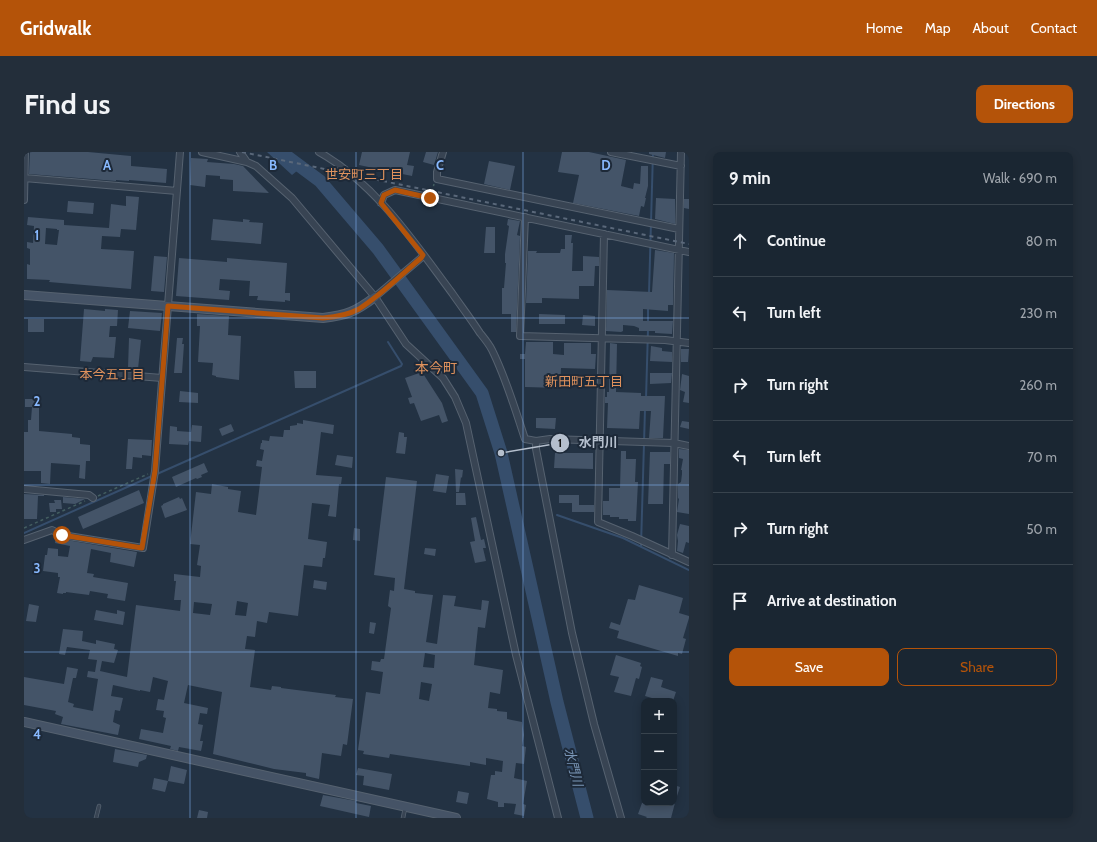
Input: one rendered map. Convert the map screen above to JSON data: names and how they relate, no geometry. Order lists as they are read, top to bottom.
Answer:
{
  "districts": [
    "世安町三丁目",
    "本今町",
    "本今五丁目",
    "新田町五丁目"
  ],
  "water": ["水門川"],
  "places": ["水門川"],
  "page": {
    "header": "Gridwalk",
    "nav": [
      "Home",
      "Map",
      "About",
      "Contact"
    ],
    "buttons": [
      "Directions",
      ["Save", "Share"]
    ],
    "title": "Find us",
    "heading": ["9 min", "Walk · 690 m"],
    "list": [
      ["Continue", "80 m"],
      ["Turn left", "230 m"],
      ["Turn right", "260 m"],
      ["Turn left", "70 m"],
      ["Turn right", "50 m"],
      "Arrive at destination"
    ],
    "map_buttons": ["+", "−"]
  },
  "grid": {
    "columns": [
      "A",
      "B",
      "C",
      "D"
    ],
    "rows": [
      "1",
      "2",
      "3",
      "4"
    ]
  }
}
